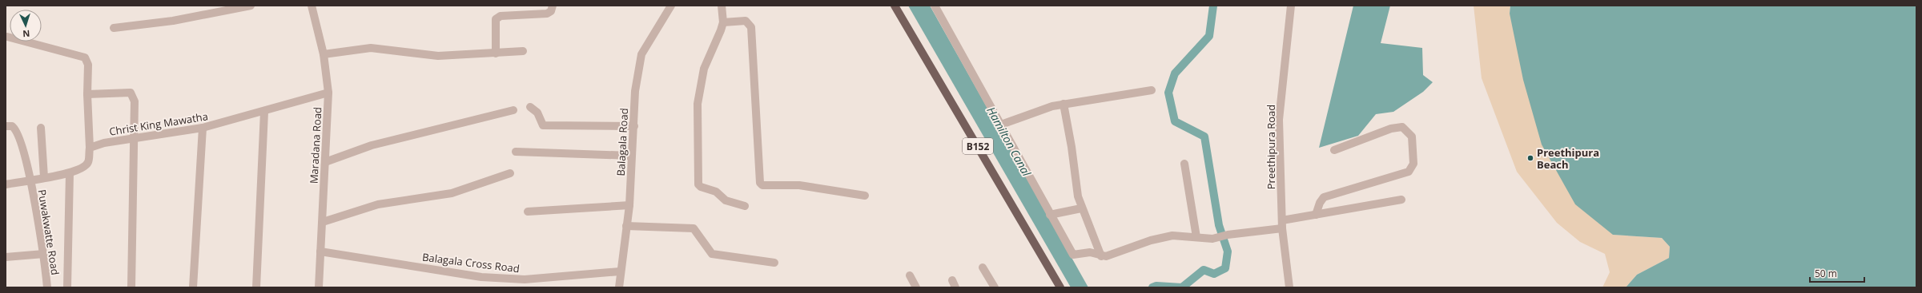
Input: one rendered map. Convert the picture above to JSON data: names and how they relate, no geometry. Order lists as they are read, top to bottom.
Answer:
{
  "streets": {
    "main road": ["B152"],
    "street": [
      "Christ King Mawatha",
      "Balagala Road",
      "Maradana Road",
      "Preethipura Road",
      "Puwakwatte Road",
      "Balagala Cross Road"
    ]
  },
  "crossings": [
    ["Christ King Mawatha", "Maradana Road"],
    ["Balagala Road", "Balagala Cross Road"],
    ["Maradana Road", "Balagala Cross Road"]
  ],
  "water": ["Hamilton Canal"],
  "places": ["Preethipura Beach"],
  "scale_bar": "50 m",
  "north": "bottom"
}
